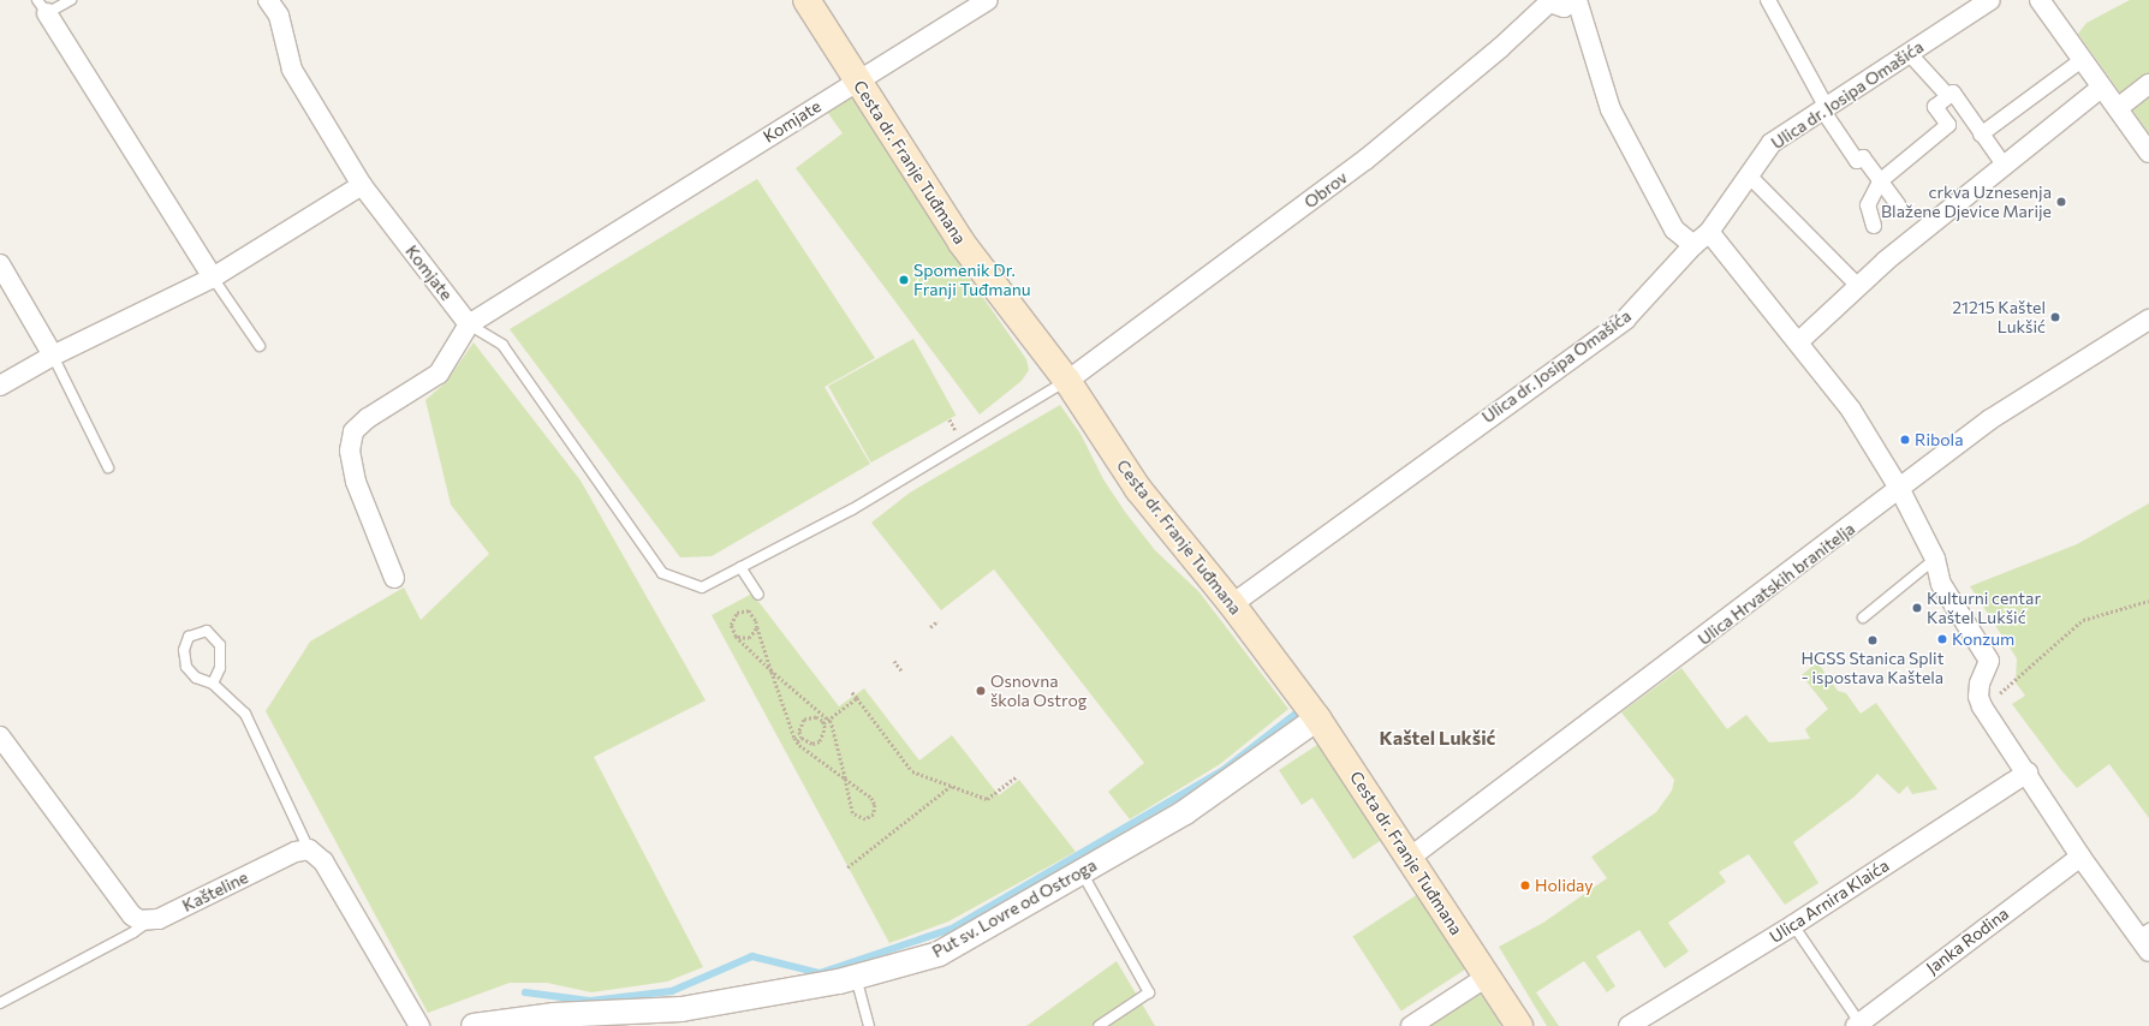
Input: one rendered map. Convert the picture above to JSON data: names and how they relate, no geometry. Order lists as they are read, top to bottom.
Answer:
{
  "streets": {
    "main road": ["Cesta dr. Franje Tuđmana"],
    "street": [
      "Ulica dr. Josipa Omašića",
      "Komjate",
      "Obrov",
      "Ulica Hrvatskih branitelja",
      "Kašteline",
      "Ulica Arnira Klaića",
      "Put sv. Lovre od Ostroga",
      "Janka Rodina"
    ]
  },
  "crossings": [
    ["Ulica dr. Josipa Omašića", "Cesta dr. Franje Tuđmana"],
    ["Komjate", "Cesta dr. Franje Tuđmana"],
    ["Cesta dr. Franje Tuđmana", "Obrov"],
    ["Cesta dr. Franje Tuđmana", "Ulica Hrvatskih branitelja"],
    ["Cesta dr. Franje Tuđmana", "Put sv. Lovre od Ostroga"]
  ],
  "districts": ["Kaštel Lukšić"],
  "places": [
    "crkva Uznesenja Blažene Djevice Marije",
    "Spomenik Dr. Franji Tuđmanu",
    "21215 Kaštel Lukšić",
    "Ribola",
    "Kulturni centar Kaštel Lukšić",
    "Konzum",
    "HGSS Stanica Split - ispostava Kaštela",
    "Osnovna škola Ostrog",
    "Holiday"
  ]
}
